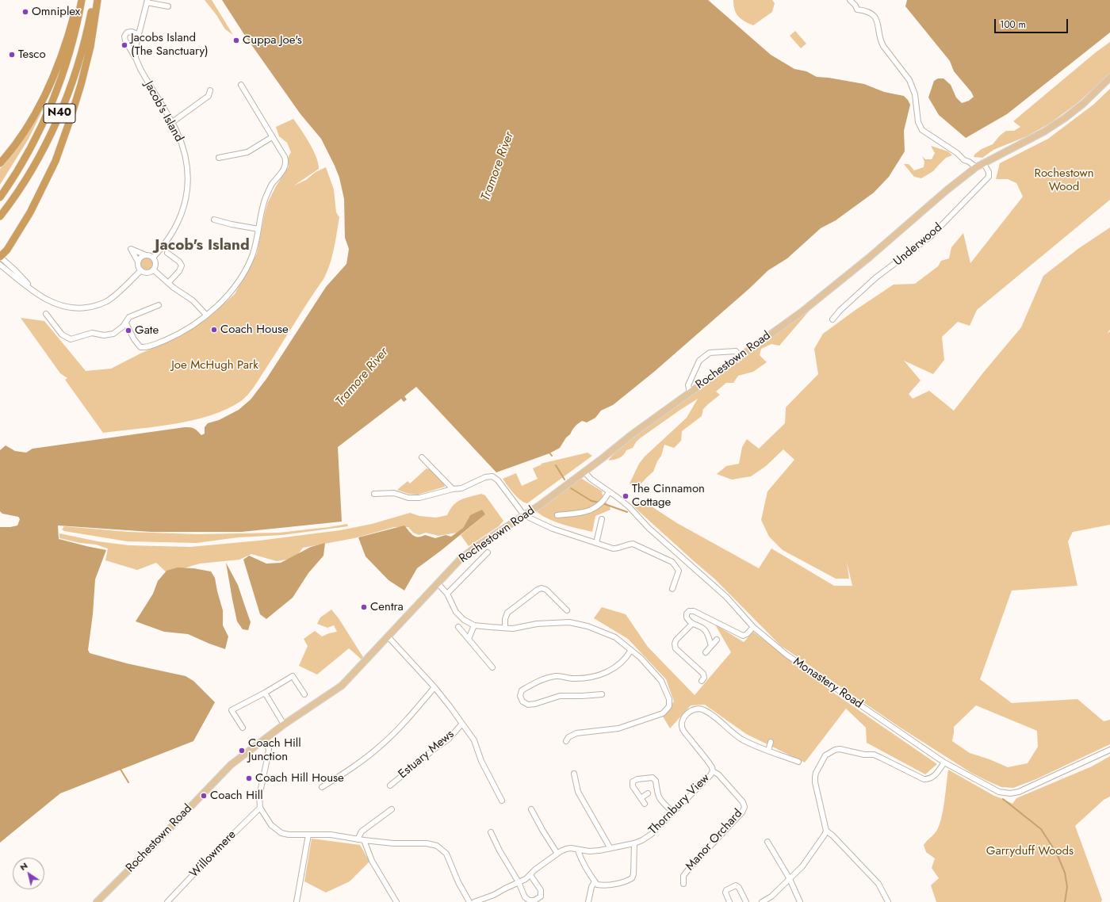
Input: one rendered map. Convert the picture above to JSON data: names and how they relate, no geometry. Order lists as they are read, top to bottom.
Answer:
{
  "streets": {
    "highway": ["N40"],
    "main road": ["Rochestown Road"],
    "street": [
      "Jacob's Island",
      "Underwood",
      "Monastery Road",
      "Estuary Mews",
      "Thornbury View",
      "Manor Orchard",
      "Willowmere"
    ]
  },
  "crossings": [
    ["Underwood", "Rochestown Road"],
    ["Rochestown Road", "Monastery Road"],
    ["Thornbury View", "Manor Orchard"]
  ],
  "districts": ["Jacob's Island"],
  "water": ["Tramore River"],
  "parks": ["Rochestown Wood", "Joe McHugh Park", "Garryduff Woods"],
  "places": [
    "Omniplex",
    "Cuppa Joe's",
    "Jacobs Island (The Sanctuary)",
    "Tesco",
    "Coach House",
    "Gate",
    "The Cinnamon Cottage",
    "Centra",
    "Coach Hill Junction",
    "Coach Hill House",
    "Coach Hill"
  ],
  "scale_bar": "100 m",
  "north": "top left"
}
